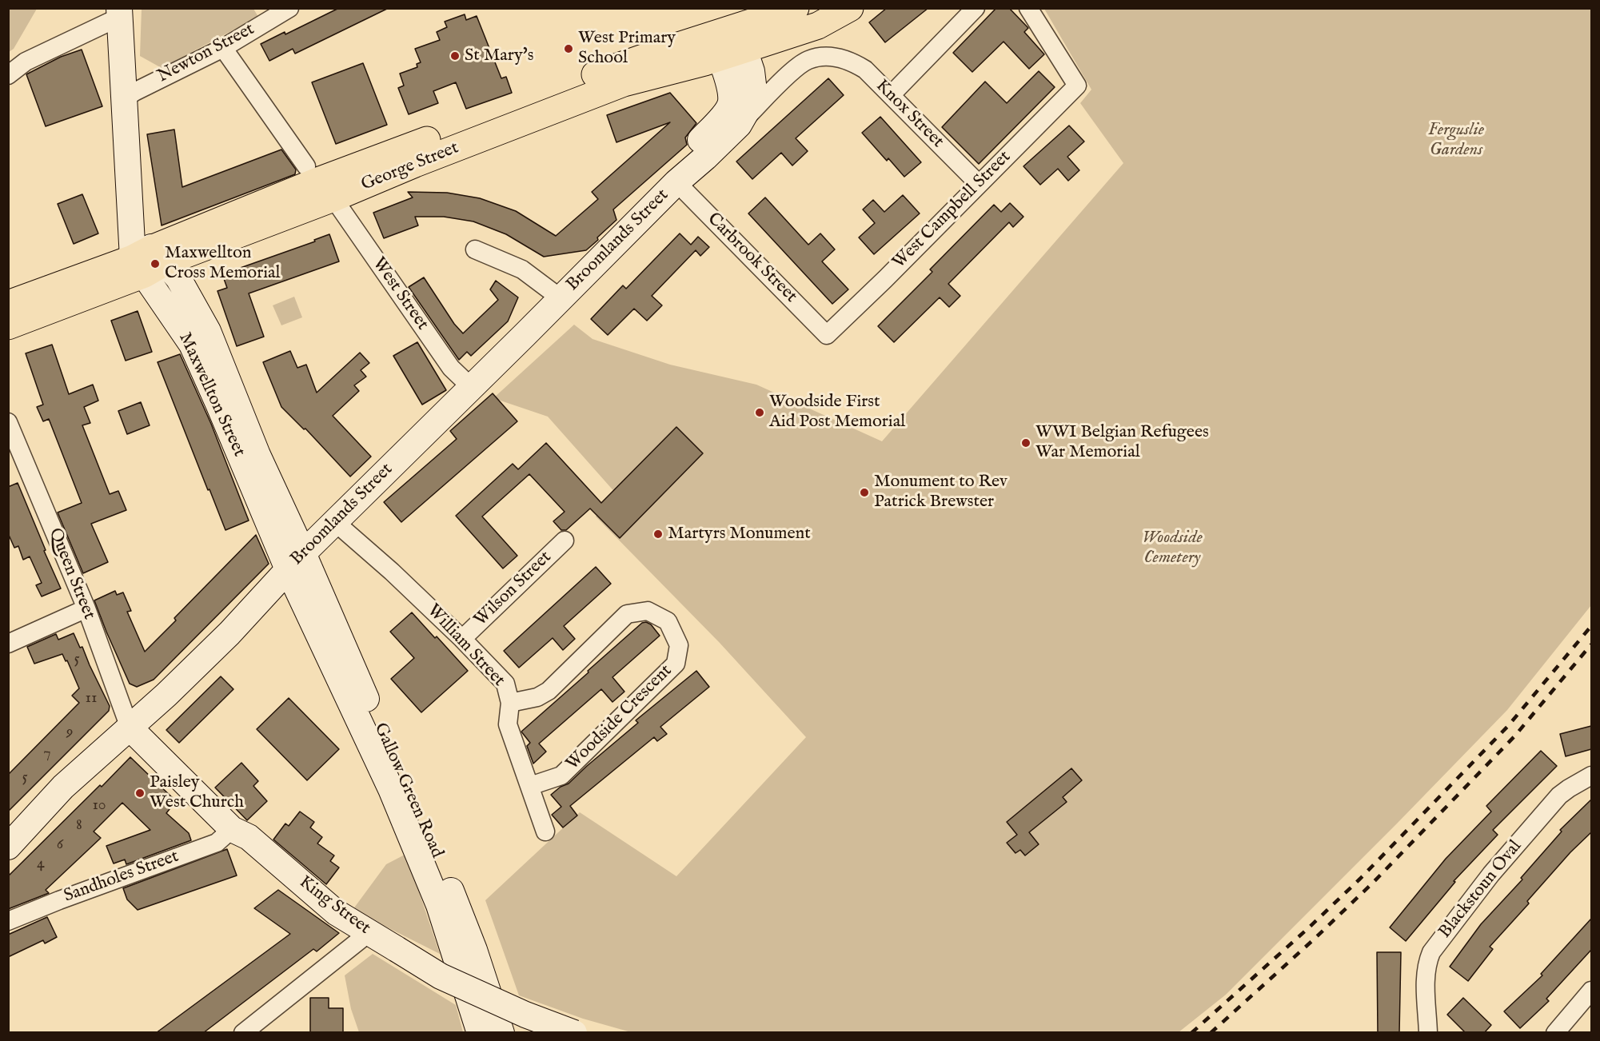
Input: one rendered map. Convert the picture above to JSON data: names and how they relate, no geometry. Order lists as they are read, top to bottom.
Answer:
{
  "streets": {
    "main road": [
      "George Street",
      "Broomlands Street",
      "Maxwellton Street",
      "Gallow Green Road",
      "King Street"
    ],
    "street": [
      "Newton Street",
      "Knox Street",
      "West Campbell Street",
      "Carbrook Street",
      "West Street",
      "Queen Street",
      "Wilson Street",
      "William Street",
      "Woodside Crescent",
      "Sandholes Street",
      "Blackstoun Oval"
    ]
  },
  "crossings": [
    ["Knox Street", "West Campbell Street"],
    ["Knox Street", "Broomlands Street"],
    ["George Street", "Broomlands Street"],
    ["George Street", "West Street"],
    ["George Street", "Maxwellton Street"],
    ["West Campbell Street", "Carbrook Street"],
    ["Broomlands Street", "Carbrook Street"],
    ["Broomlands Street", "West Street"],
    ["Broomlands Street", "Maxwellton Street"],
    ["Broomlands Street", "Queen Street"],
    ["Broomlands Street", "William Street"],
    ["Broomlands Street", "Gallow Green Road"],
    ["Broomlands Street", "King Street"],
    ["Maxwellton Street", "Gallow Green Road"],
    ["Queen Street", "King Street"],
    ["Wilson Street", "William Street"],
    ["William Street", "Woodside Crescent"],
    ["Sandholes Street", "King Street"]
  ],
  "parks": ["Ferguslie Gardens", "Woodside Cemetery"],
  "places": [
    "West Primary School",
    "St Mary's",
    "Maxwellton Cross Memorial",
    "Woodside First Aid Post Memorial",
    "WWI Belgian Refugees War Memorial",
    "Monument to Rev Patrick Brewster",
    "Martyrs Monument",
    "Paisley West Church"
  ],
  "house_numbers": [
    "5",
    "11",
    "9",
    "7",
    "5",
    "10",
    "8",
    "6",
    "4"
  ]
}
